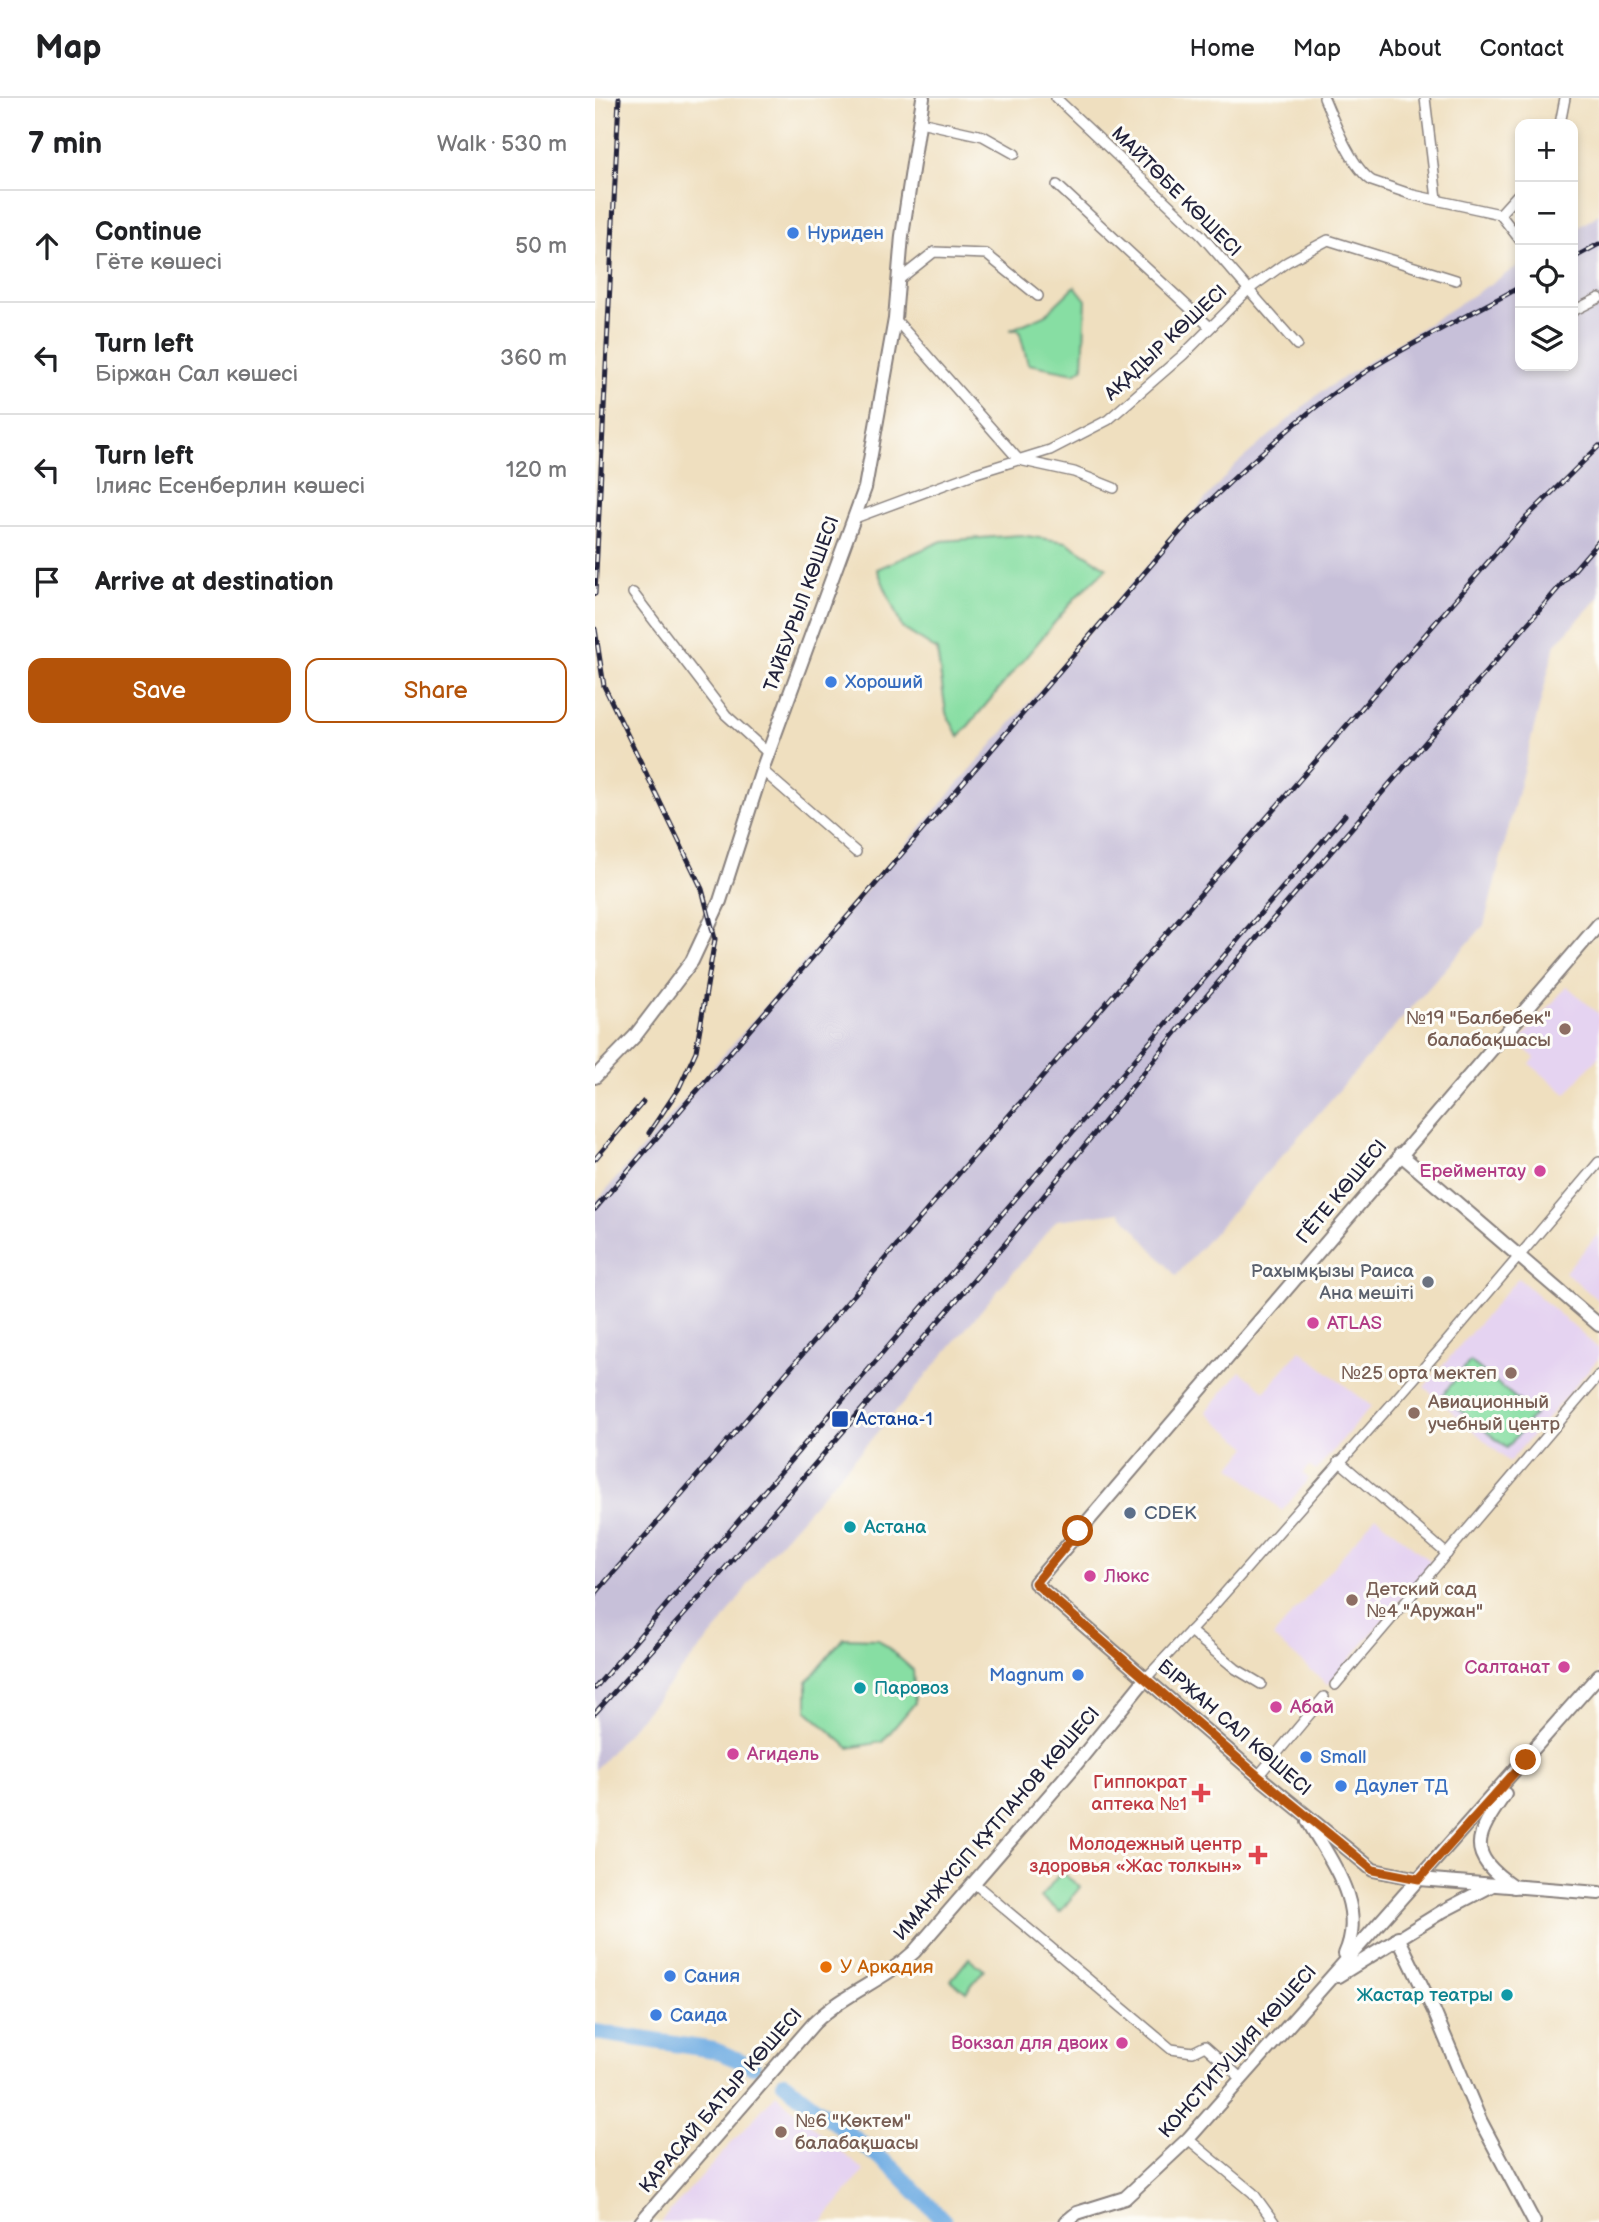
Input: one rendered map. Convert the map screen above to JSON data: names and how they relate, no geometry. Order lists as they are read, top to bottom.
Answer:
{
  "streets": {
    "main road": [
      "ТАЙБУРЫЛ КӨШЕСІ",
      "ГЁТЕ КӨШЕСІ",
      "БІРЖАН САЛ КӨШЕСІ",
      "ИМАНЖҮСІП ҚҰТПАНОВ КӨШЕСІ",
      "КОНСТИТУЦИЯ КӨШЕСІ",
      "ҚАРАСАЙ БАТЫР КӨШЕСІ"
    ],
    "street": ["МАЙТӨБЕ КӨШЕСІ", "АҚАДЫР КӨШЕСІ"]
  },
  "crossings": [
    ["МАЙТӨБЕ КӨШЕСІ", "АҚАДЫР КӨШЕСІ"],
    ["АҚАДЫР КӨШЕСІ", "ТАЙБУРЫЛ КӨШЕСІ"],
    ["ГЁТЕ КӨШЕСІ", "БІРЖАН САЛ КӨШЕСІ"],
    ["БІРЖАН САЛ КӨШЕСІ", "ИМАНЖҮСІП ҚҰТПАНОВ КӨШЕСІ"],
    ["БІРЖАН САЛ КӨШЕСІ", "КОНСТИТУЦИЯ КӨШЕСІ"],
    ["ИМАНЖҮСІП ҚҰТПАНОВ КӨШЕСІ", "ҚАРАСАЙ БАТЫР КӨШЕСІ"]
  ],
  "places": {
    "other": [
      "Нуриден",
      "Хороший",
      "№19 \"Балбөбек\" балабақшасы",
      "Ерейментау",
      "Рахымқызы Раиса Ана мешіті",
      "ATLAS",
      "№25 орта мектеп",
      "Авиационный учебный центр",
      "CDEK",
      "Астана",
      "Люкс",
      "Детский сад №4 \"Аружан\"",
      "Салтанат",
      "Magnum",
      "Паровоз",
      "Абай",
      "Агидель",
      "Small",
      "Даулет ТД",
      "У Аркадия",
      "Сания",
      "Жастар театры",
      "Саида",
      "Вокзал для двоих",
      "№6 \"Көктем\" балабақшасы"
    ],
    "transit": ["Астана-1"],
    "health": ["Гиппократ аптека №1", "Молодежный центр здоровья «Жас толкын»"]
  },
  "page": {
    "header": "Map",
    "nav": [
      "Home",
      "Map",
      "About",
      "Contact"
    ],
    "heading": ["7 min", "Walk · 530 m"],
    "map_buttons": ["+", "−"],
    "list": [
      ["Continue", "Гёте көшесі", "50 m"],
      ["Turn left", "Біржан Сал көшесі", "360 m"],
      ["Turn left", "Ілияс Есенберлин көшесі", "120 m"],
      "Arrive at destination"
    ],
    "buttons": ["Save", "Share"]
  }
}
